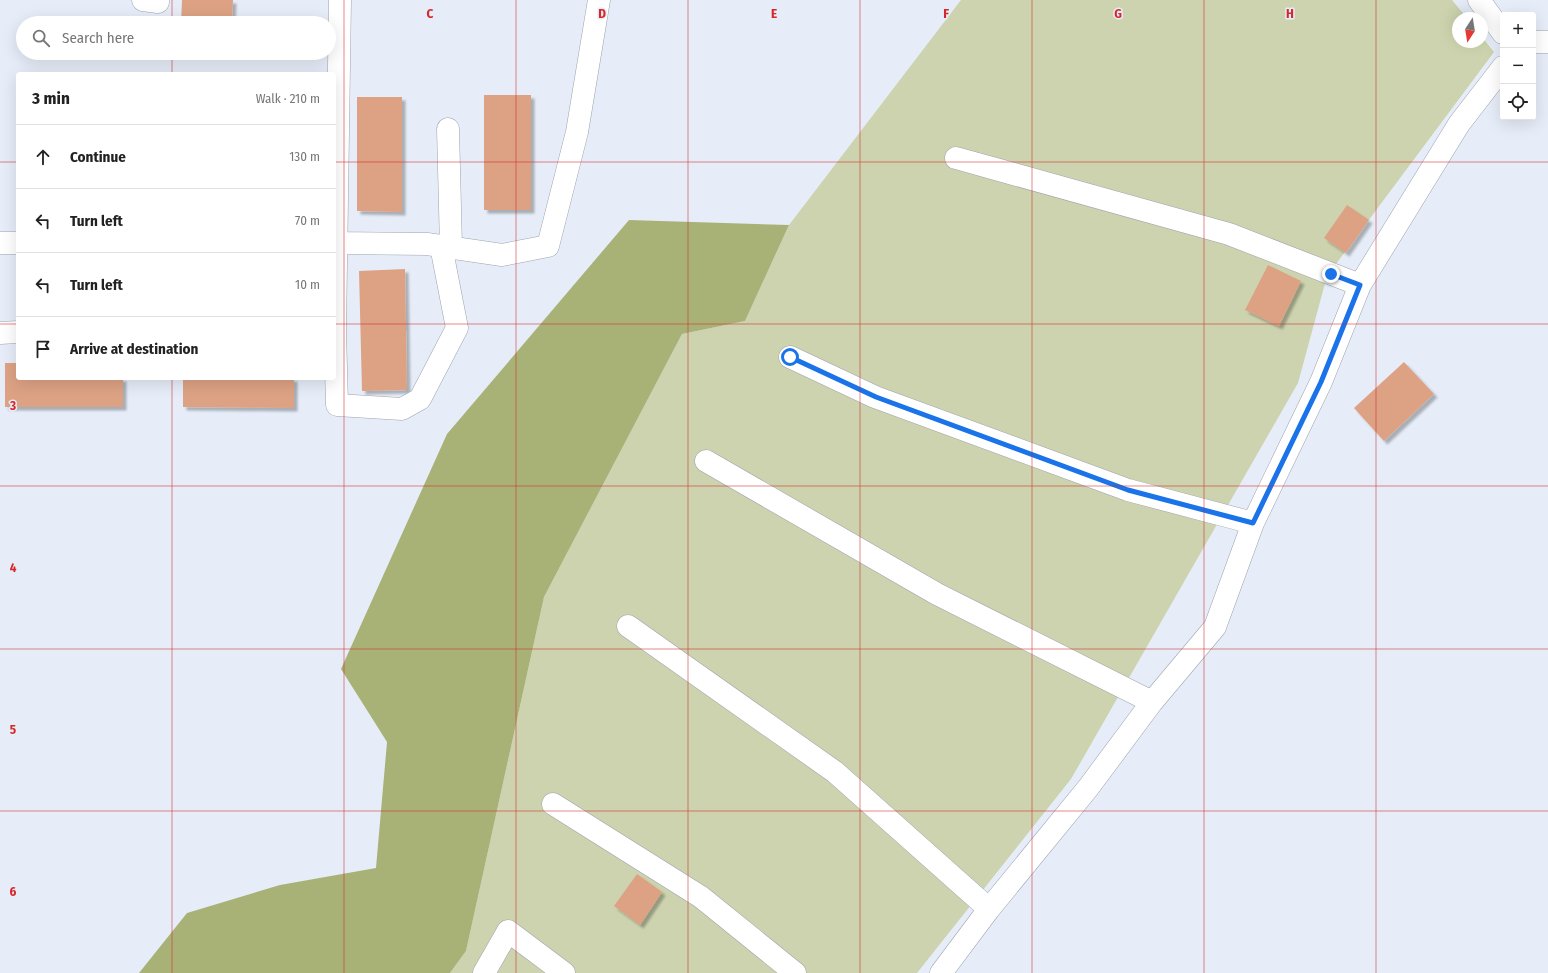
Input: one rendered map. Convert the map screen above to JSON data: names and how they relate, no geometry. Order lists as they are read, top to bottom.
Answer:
{
  "north": "bottom",
  "page": {
    "map_buttons": ["+", "−"],
    "search": "Search here",
    "heading": ["3 min", "Walk · 210 m"],
    "list": [
      ["Continue", "130 m"],
      ["Turn left", "70 m"],
      ["Turn left", "10 m"],
      "Arrive at destination"
    ]
  },
  "grid": {
    "columns": [
      "C",
      "D",
      "E",
      "F",
      "G",
      "H"
    ],
    "rows": [
      "3",
      "4",
      "5",
      "6"
    ]
  }
}
